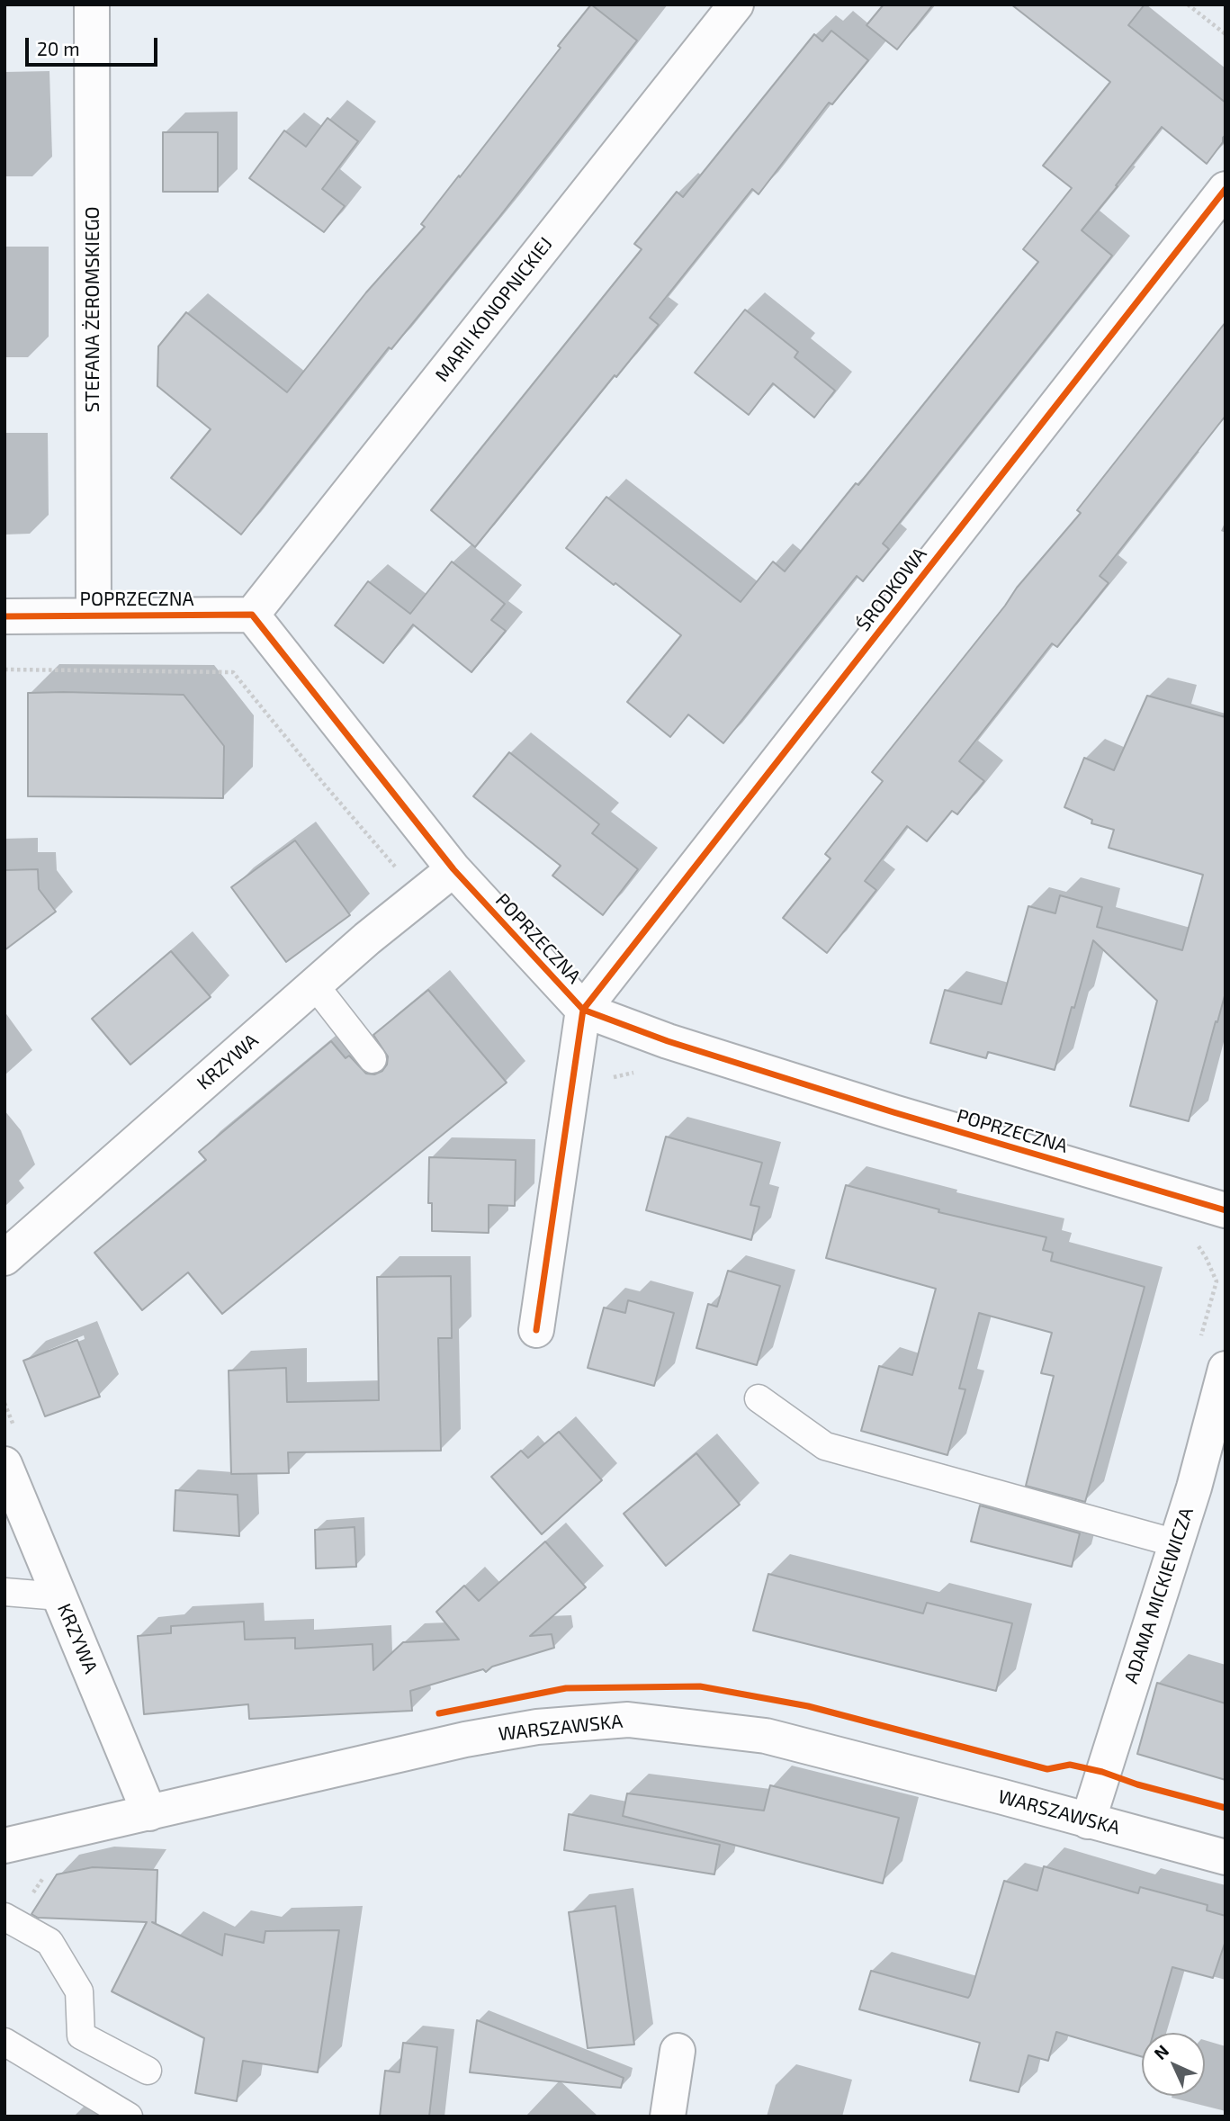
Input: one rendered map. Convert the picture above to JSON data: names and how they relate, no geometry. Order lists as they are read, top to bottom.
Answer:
{
  "streets": {
    "street": [
      "STEFANA ŻEROMSKIEGO",
      "MARII KONOPNICKIEJ",
      "ŚRODKOWA",
      "POPRZECZNA",
      "KRZYWA",
      "ADAMA MICKIEWICZA",
      "WARSZAWSKA"
    ]
  },
  "crossings": [
    ["STEFANA ŻEROMSKIEGO", "POPRZECZNA"],
    ["MARII KONOPNICKIEJ", "POPRZECZNA"],
    ["ŚRODKOWA", "POPRZECZNA"],
    ["POPRZECZNA", "KRZYWA"],
    ["KRZYWA", "WARSZAWSKA"],
    ["ADAMA MICKIEWICZA", "WARSZAWSKA"]
  ],
  "scale_bar": "20 m",
  "north": "top left"
}
